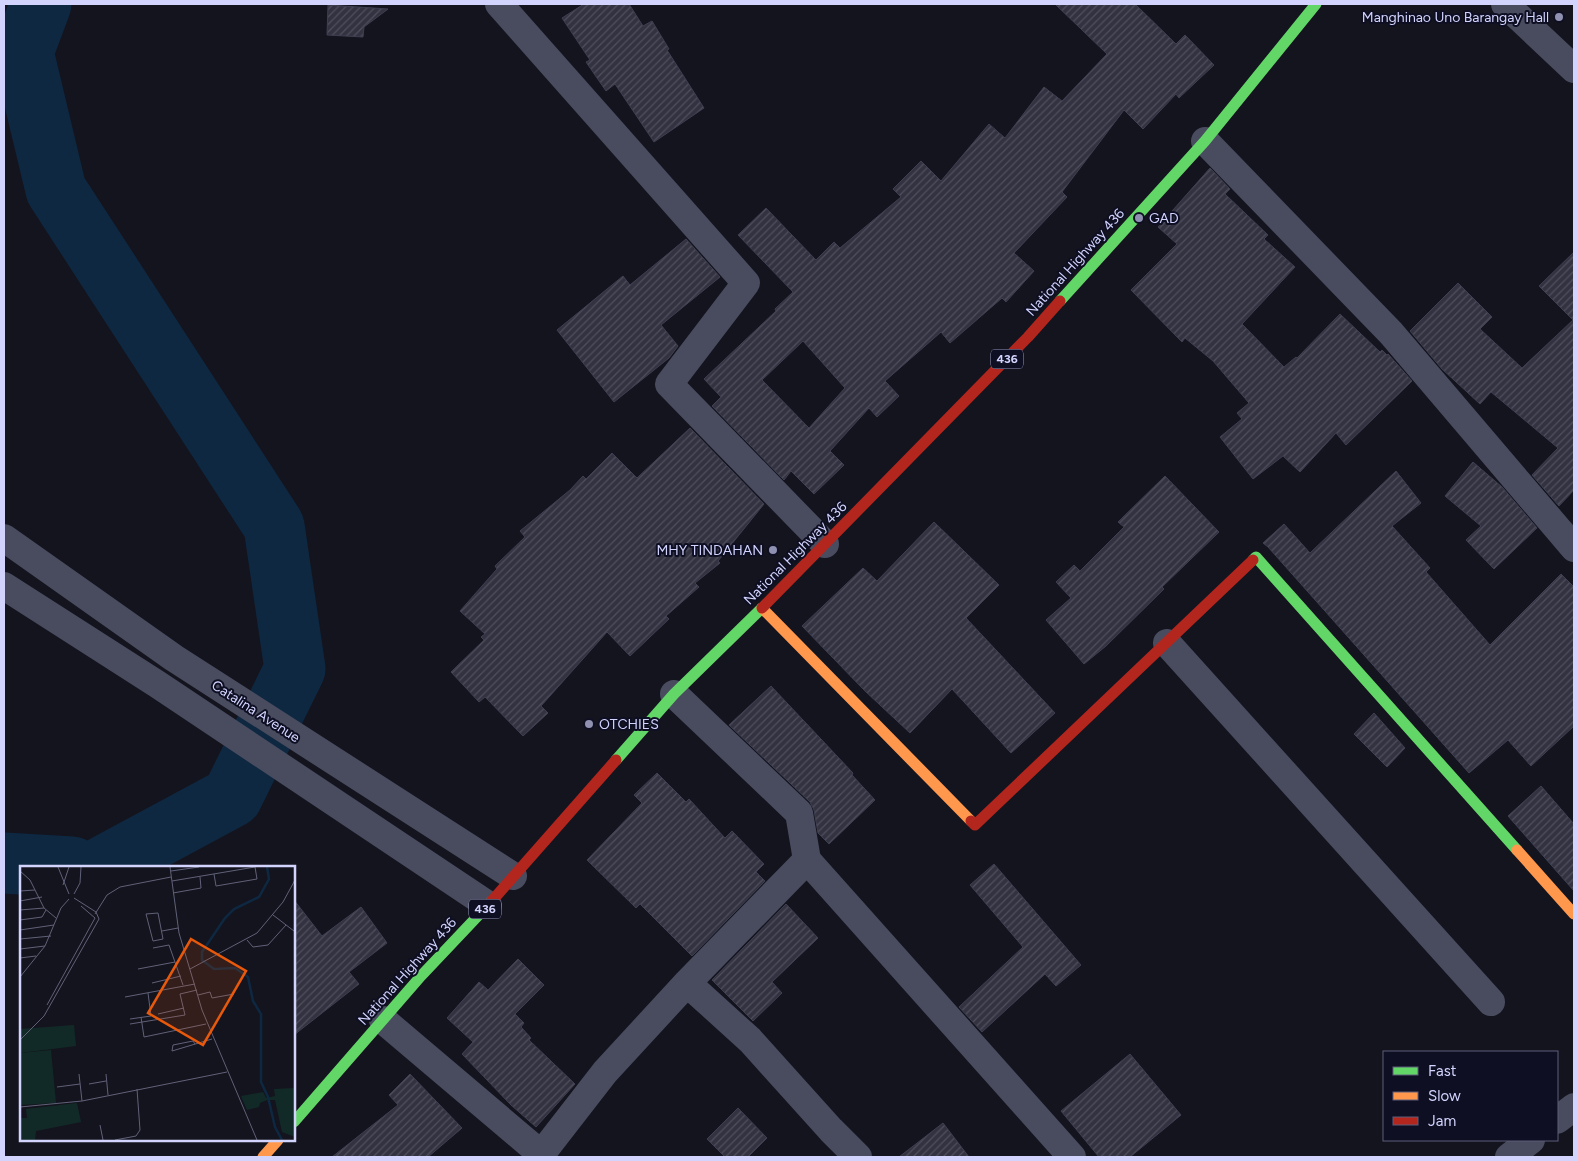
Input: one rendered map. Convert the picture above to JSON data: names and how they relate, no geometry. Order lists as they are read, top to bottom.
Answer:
{
  "streets": {
    "main road": ["National Highway 436", "436"],
    "street": ["Catalina Avenue"]
  },
  "crossings": [
    ["National Highway 436", "Catalina Avenue"]
  ],
  "places": [
    "Manghinao Uno Barangay Hall",
    "GAD",
    "MHY TINDAHAN",
    "OTCHIES"
  ],
  "legend": ["Fast", "Slow", "Jam"]
}
